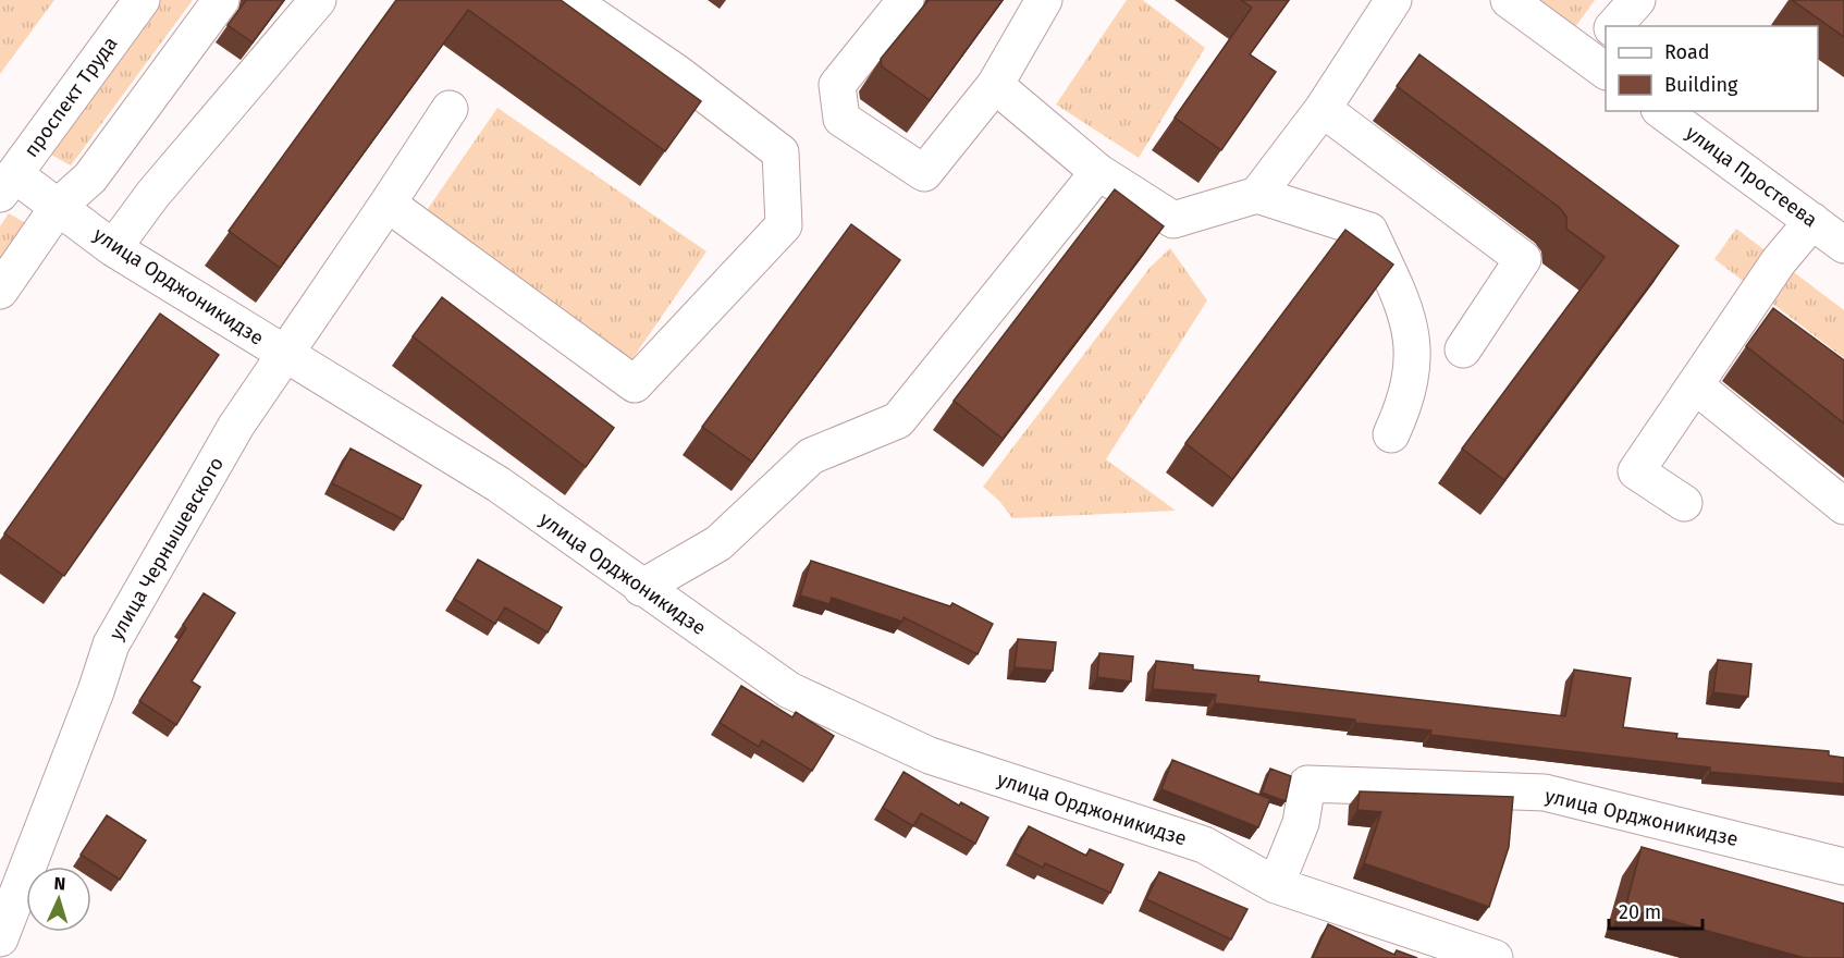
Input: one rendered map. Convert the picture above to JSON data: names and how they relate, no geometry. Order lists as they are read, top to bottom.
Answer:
{
  "streets": {
    "street": [
      "проспект Труда",
      "улица Простеева",
      "улица Орджоникидзе",
      "улица Чернышевского"
    ]
  },
  "crossings": [
    ["проспект Труда", "улица Орджоникидзе"],
    ["улица Орджоникидзе", "улица Чернышевского"]
  ],
  "legend": ["Road", "Building"],
  "scale_bar": "20 m",
  "north": "top"
}
